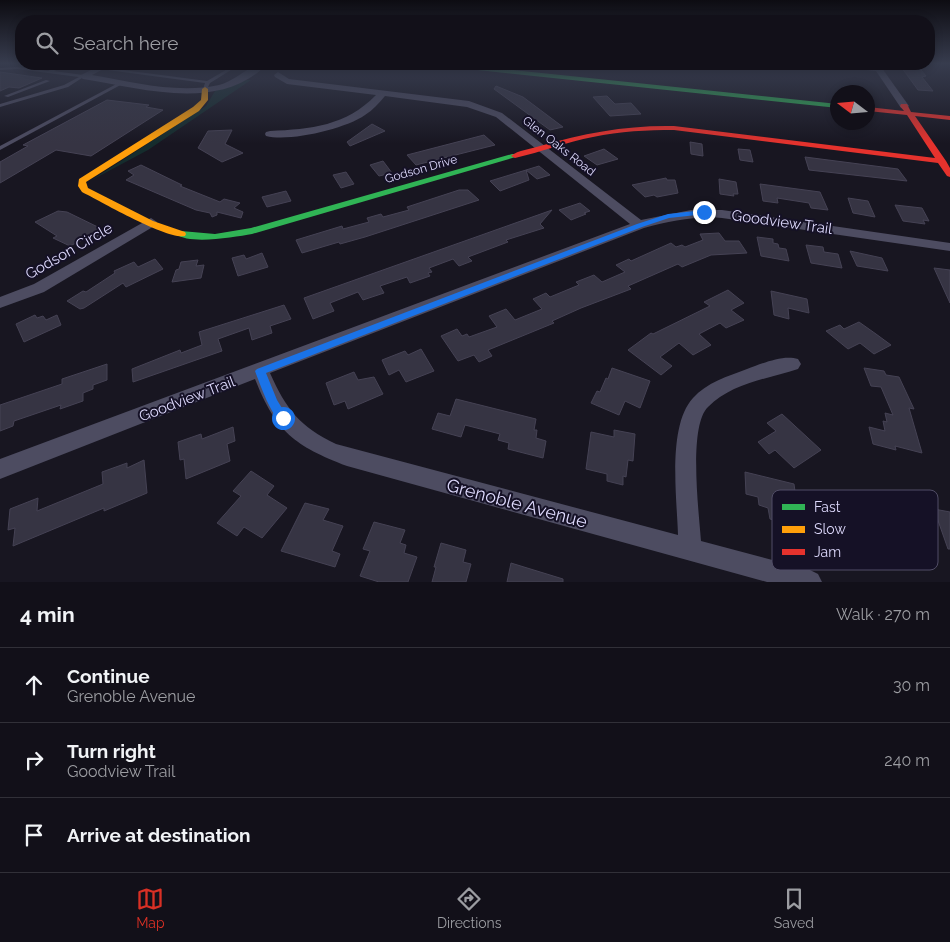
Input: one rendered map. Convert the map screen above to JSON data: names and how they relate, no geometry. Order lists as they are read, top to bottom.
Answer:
{
  "streets": {
    "street": [
      "Glen Oaks Road",
      "Godson Drive",
      "Goodview Trail",
      "Godson Circle",
      "Grenoble Avenue"
    ]
  },
  "crossings": [
    ["Glen Oaks Road", "Godson Drive"],
    ["Glen Oaks Road", "Goodview Trail"],
    ["Godson Drive", "Godson Circle"],
    ["Goodview Trail", "Grenoble Avenue"]
  ],
  "legend": ["Fast", "Slow", "Jam"],
  "north": "left",
  "page": {
    "search": "Search here",
    "heading": ["4 min", "Walk · 270 m"],
    "list": [
      ["Continue", "Grenoble Avenue", "30 m"],
      ["Turn right", "Goodview Trail", "240 m"],
      "Arrive at destination"
    ],
    "nav": ["Map", "Directions", "Saved"]
  }
}
